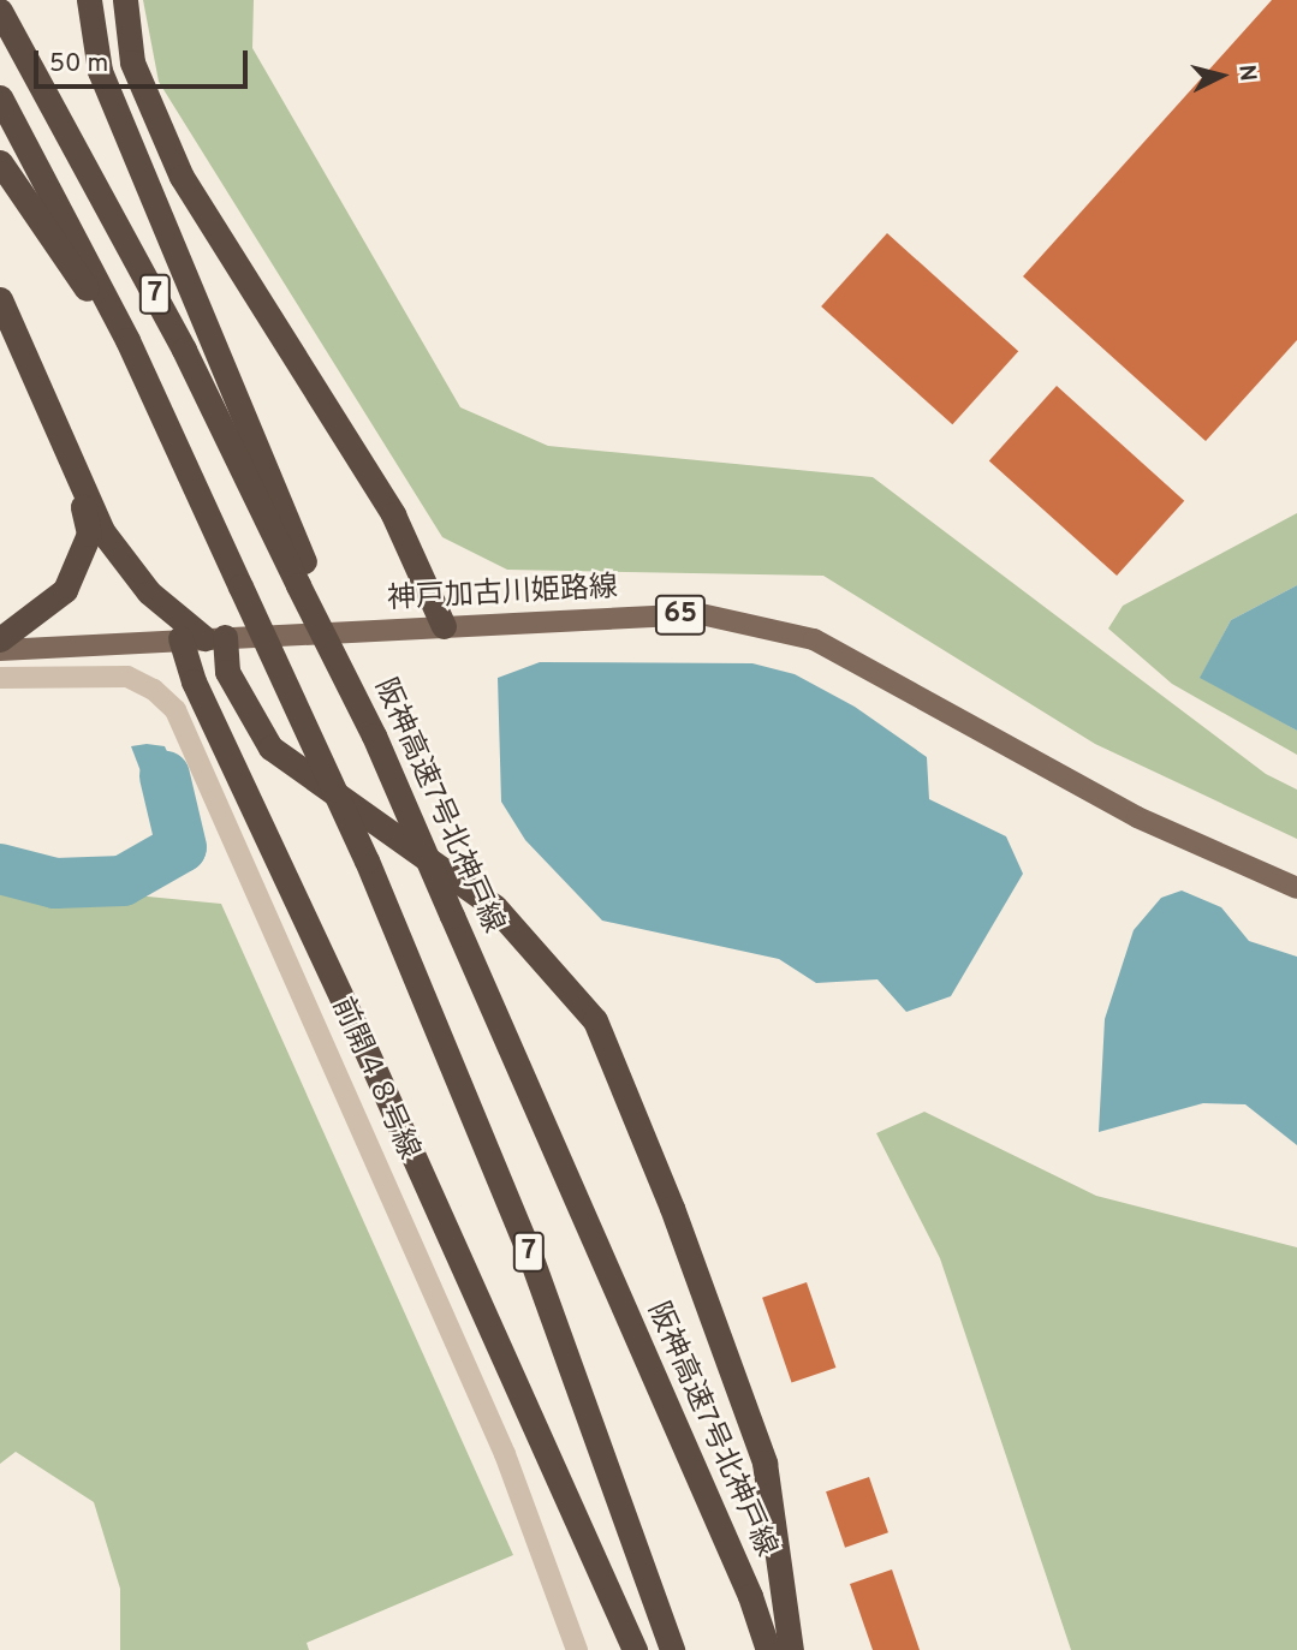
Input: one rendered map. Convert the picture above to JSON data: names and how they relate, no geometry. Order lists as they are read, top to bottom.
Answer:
{
  "streets": {
    "highway": ["7", "阪神高速7号北神戸線"],
    "main road": ["神戸加古川姫路線", "65"],
    "street": ["前開４８号線"]
  },
  "scale_bar": "50 m",
  "north": "right"
}
